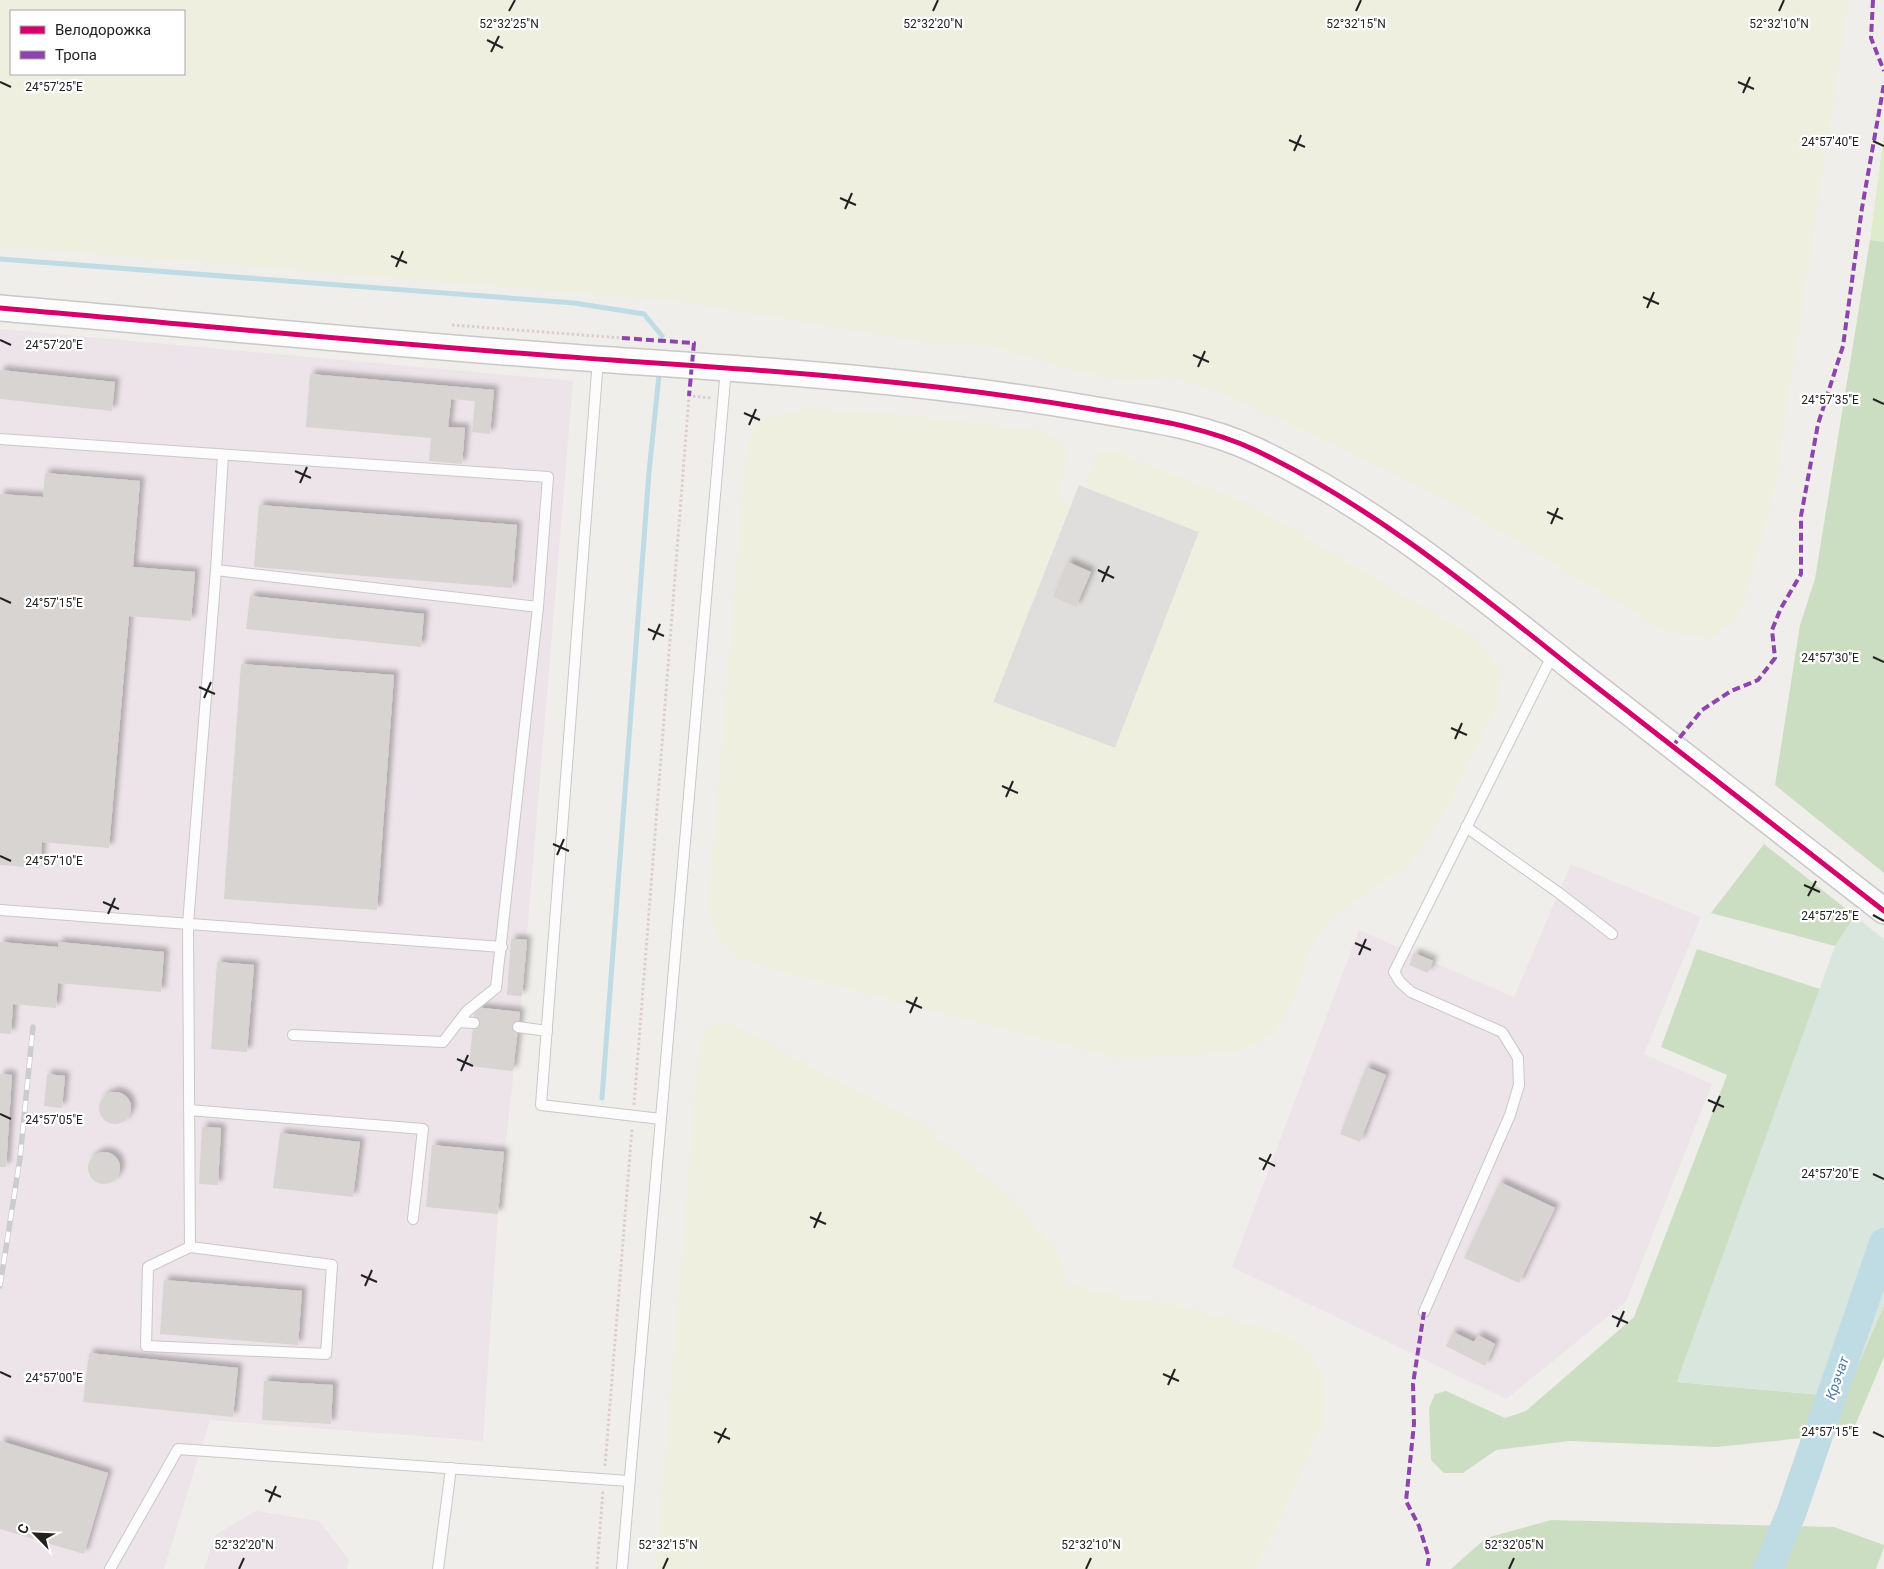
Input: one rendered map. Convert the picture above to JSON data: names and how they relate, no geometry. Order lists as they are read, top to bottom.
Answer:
{
  "water": ["Крэчат"],
  "legend": ["Велодорожка", "Тропа"],
  "north": "top left",
  "coordinates": [
    "52°32'25\"N",
    "52°32'20\"N",
    "52°32'15\"N",
    "52°32'10\"N",
    "24°57'25\"E",
    "24°57'40\"E",
    "24°57'20\"E",
    "24°57'35\"E",
    "24°57'15\"E",
    "24°57'30\"E",
    "24°57'10\"E",
    "24°57'05\"E",
    "24°57'00\"E",
    "52°32'05\"N"
  ]
}
